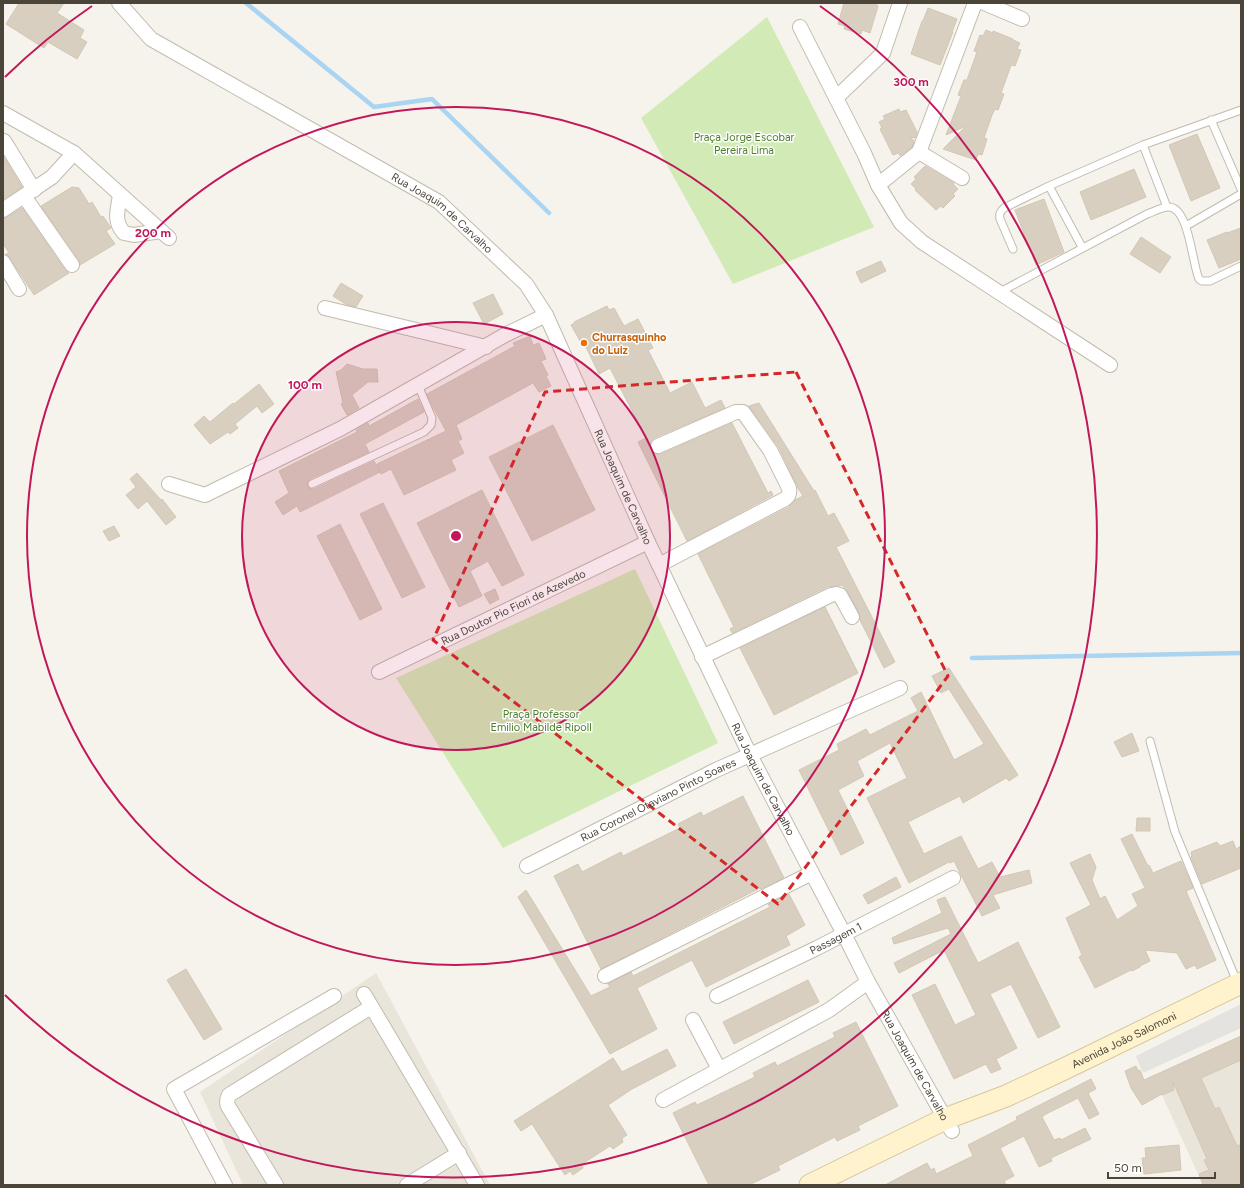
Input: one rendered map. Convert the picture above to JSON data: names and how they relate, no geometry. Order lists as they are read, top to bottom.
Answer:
{
  "streets": {
    "main road": ["Avenida João Salomoni"],
    "street": [
      "Rua Joaquim de Carvalho",
      "Rua Doutor Pio Fiori de Azevedo",
      "Rua Coronel Otaviano Pinto Soares",
      "Passagem 1"
    ]
  },
  "crossings": [
    ["Rua Joaquim de Carvalho", "Rua Doutor Pio Fiori de Azevedo"],
    ["Rua Joaquim de Carvalho", "Rua Coronel Otaviano Pinto Soares"],
    ["Rua Joaquim de Carvalho", "Passagem 1"],
    ["Rua Joaquim de Carvalho", "Avenida João Salomoni"]
  ],
  "parks": ["Praça Jorge Escobar Pereira Lima", "Praça Professor Emilio Mabilde Ripoll"],
  "places": ["Churrasquinho do Luiz"],
  "scale_bar": "50 m",
  "rings": ["300 m", "200 m", "100 m"]
}
